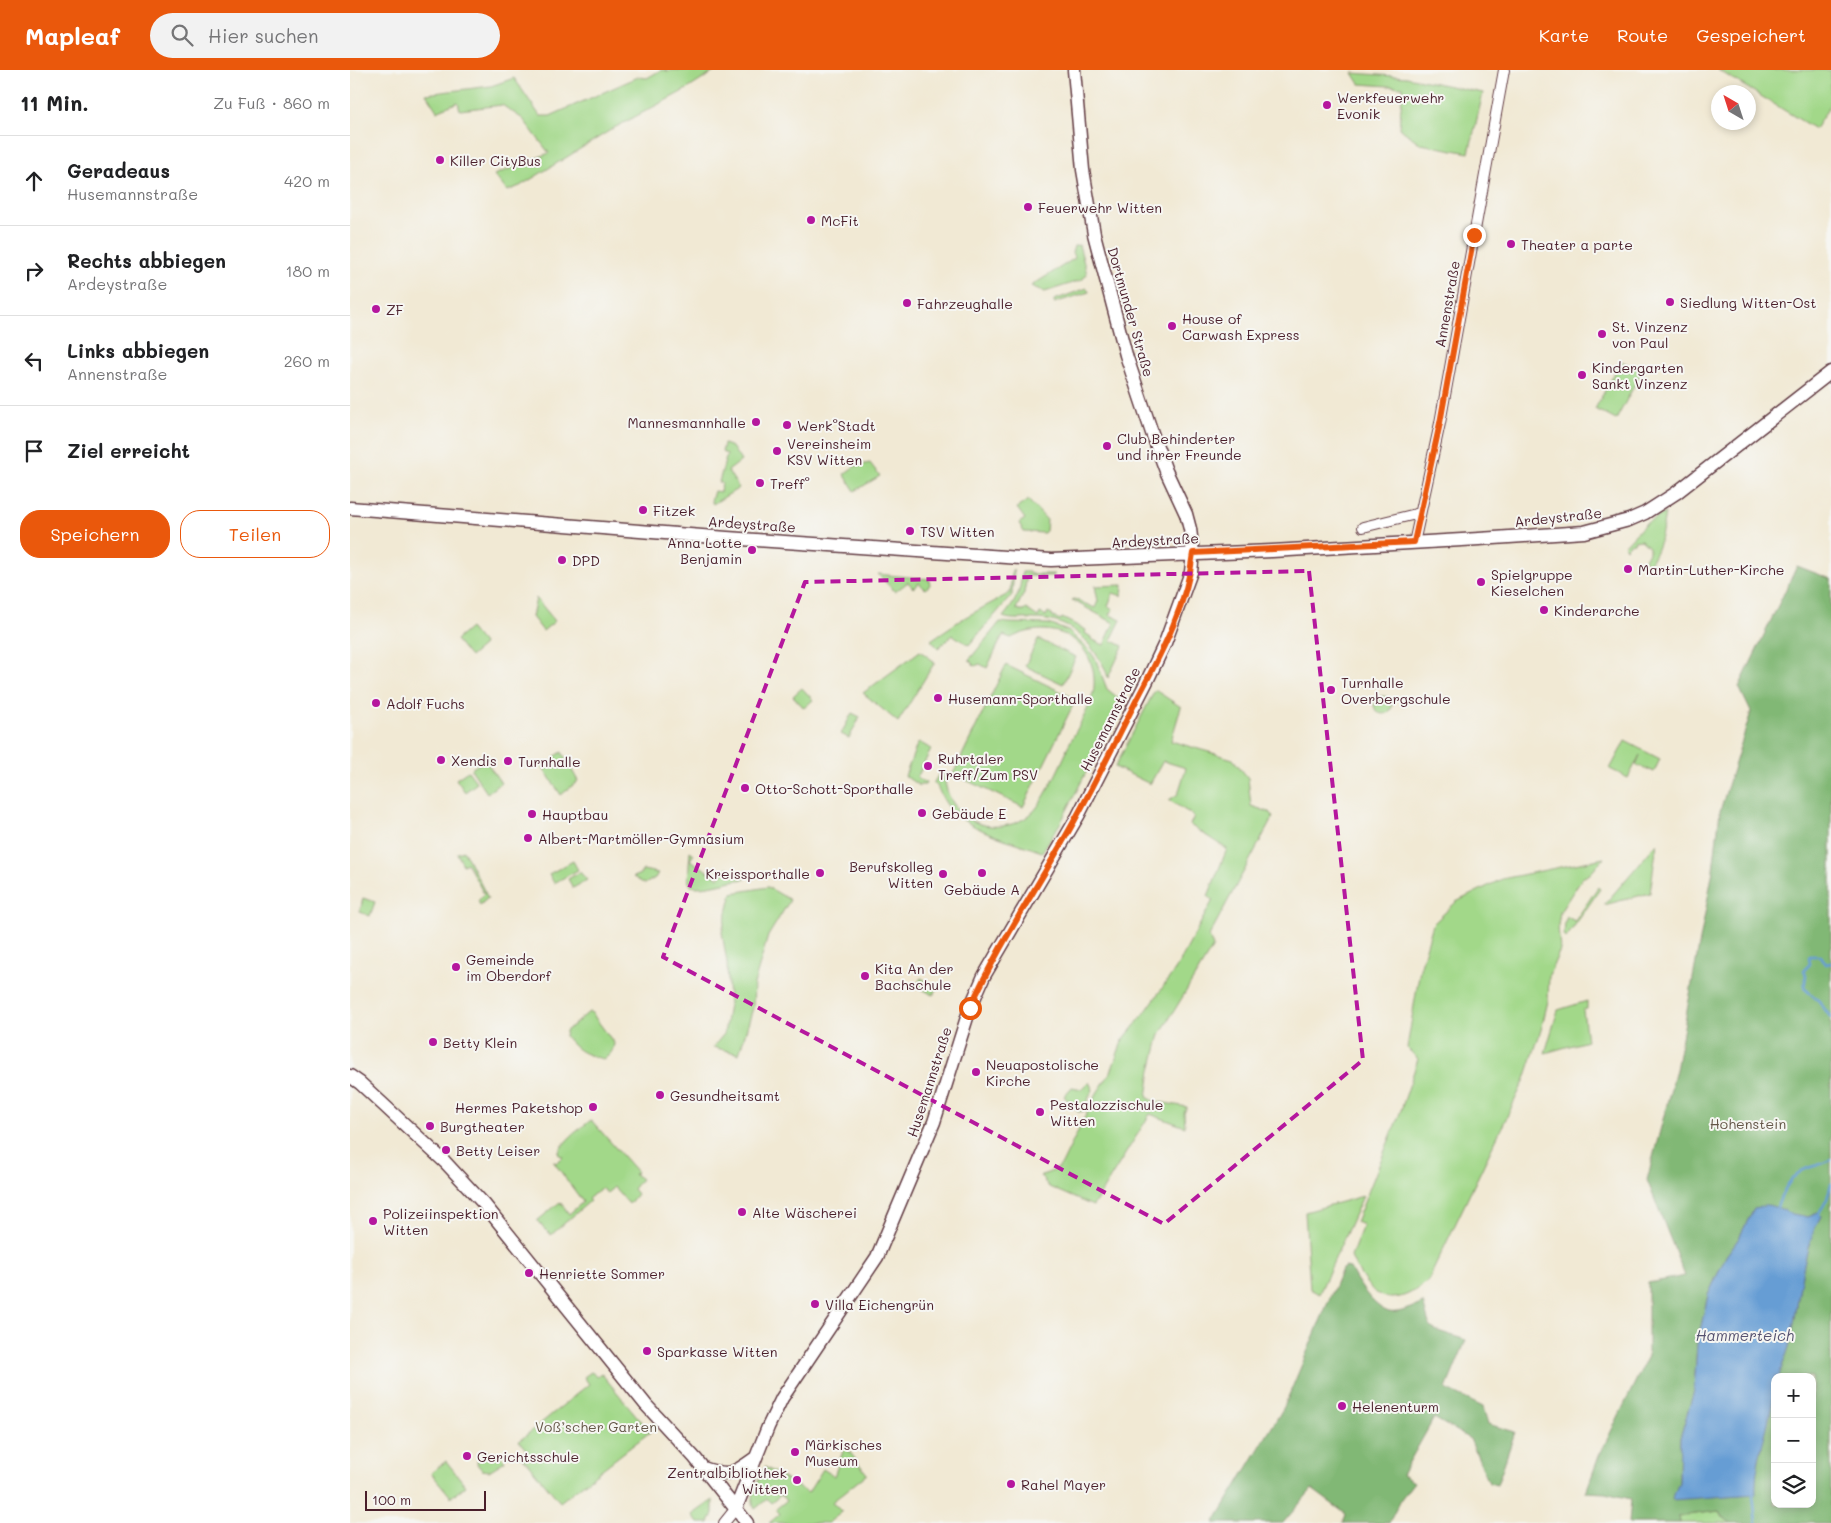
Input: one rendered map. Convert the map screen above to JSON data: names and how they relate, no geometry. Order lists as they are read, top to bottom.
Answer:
{
  "streets": {
    "main road": ["Dortmunder Straße", "Ardeystraße", "Husemannstraße"],
    "street": ["Annenstraße"]
  },
  "crossings": [
    ["Annenstraße", "Ardeystraße"],
    ["Dortmunder Straße", "Ardeystraße"],
    ["Dortmunder Straße", "Husemannstraße"],
    ["Ardeystraße", "Husemannstraße"]
  ],
  "water": ["Hammerteich"],
  "parks": ["Hohenstein", "Voß’scher Garten"],
  "places": [
    "Werkfeuerwehr Evonik",
    "Killer CityBus",
    "Feuerwehr Witten",
    "McFit",
    "Theater a parte",
    "Siedlung Witten-Ost",
    "Fahrzeughalle",
    "ZF",
    "House of Carwash Express",
    "St. Vinzenz von Paul",
    "Kindergarten Sankt Vinzenz",
    "Mannesmannhalle",
    "Werk°Stadt",
    "Club Behinderter und ihrer Freunde",
    "Vereinsheim KSV Witten",
    "Treff°",
    "Fitzek",
    "TSV Witten",
    "Anna Lotte Benjamin",
    "DPD",
    "Martin-Luther-Kirche",
    "Spielgruppe Kieselchen",
    "Kinderarche",
    "Turnhalle Overbergschule",
    "Husemann-Sporthalle",
    "Adolf Fuchs",
    "Xendis",
    "Turnhalle",
    "Ruhrtaler Treff/Zum PSV",
    "Otto-Schott-Sporthalle",
    "Gebäude E",
    "Hauptbau",
    "Albert-Martmöller-Gymnasium",
    "Kreissporthalle",
    "Gebäude A",
    "Berufskolleg Witten",
    "Gemeinde im Oberdorf",
    "Kita An der Bachschule",
    "Betty Klein",
    "Neuapostolische Kirche",
    "Gesundheitsamt",
    "Hermes Paketshop",
    "Pestalozzischule Witten",
    "Burgtheater",
    "Betty Leiser",
    "Alte Wäscherei",
    "Polizeiinspektion Witten",
    "Henriette Sommer",
    "Villa Eichengrün",
    "Sparkasse Witten",
    "Helenenturm",
    "Märkisches Museum",
    "Gerichtsschule",
    "Zentralbibliothek Witten",
    "Rahel Mayer"
  ],
  "scale_bar": "100 m",
  "north": "top left",
  "page": {
    "header": "Mapleaf",
    "search": "Hier suchen",
    "nav": ["Karte", "Route", "Gespeichert"],
    "heading": ["11 Min.", "Zu Fuß · 860 m"],
    "list": [
      ["Geradeaus", "Husemannstraße", "420 m"],
      ["Rechts abbiegen", "Ardeystraße", "180 m"],
      ["Links abbiegen", "Annenstraße", "260 m"],
      "Ziel erreicht"
    ],
    "buttons": ["Speichern", "Teilen"],
    "map_buttons": ["+", "−"],
    "scale": "100 m"
  }
}
